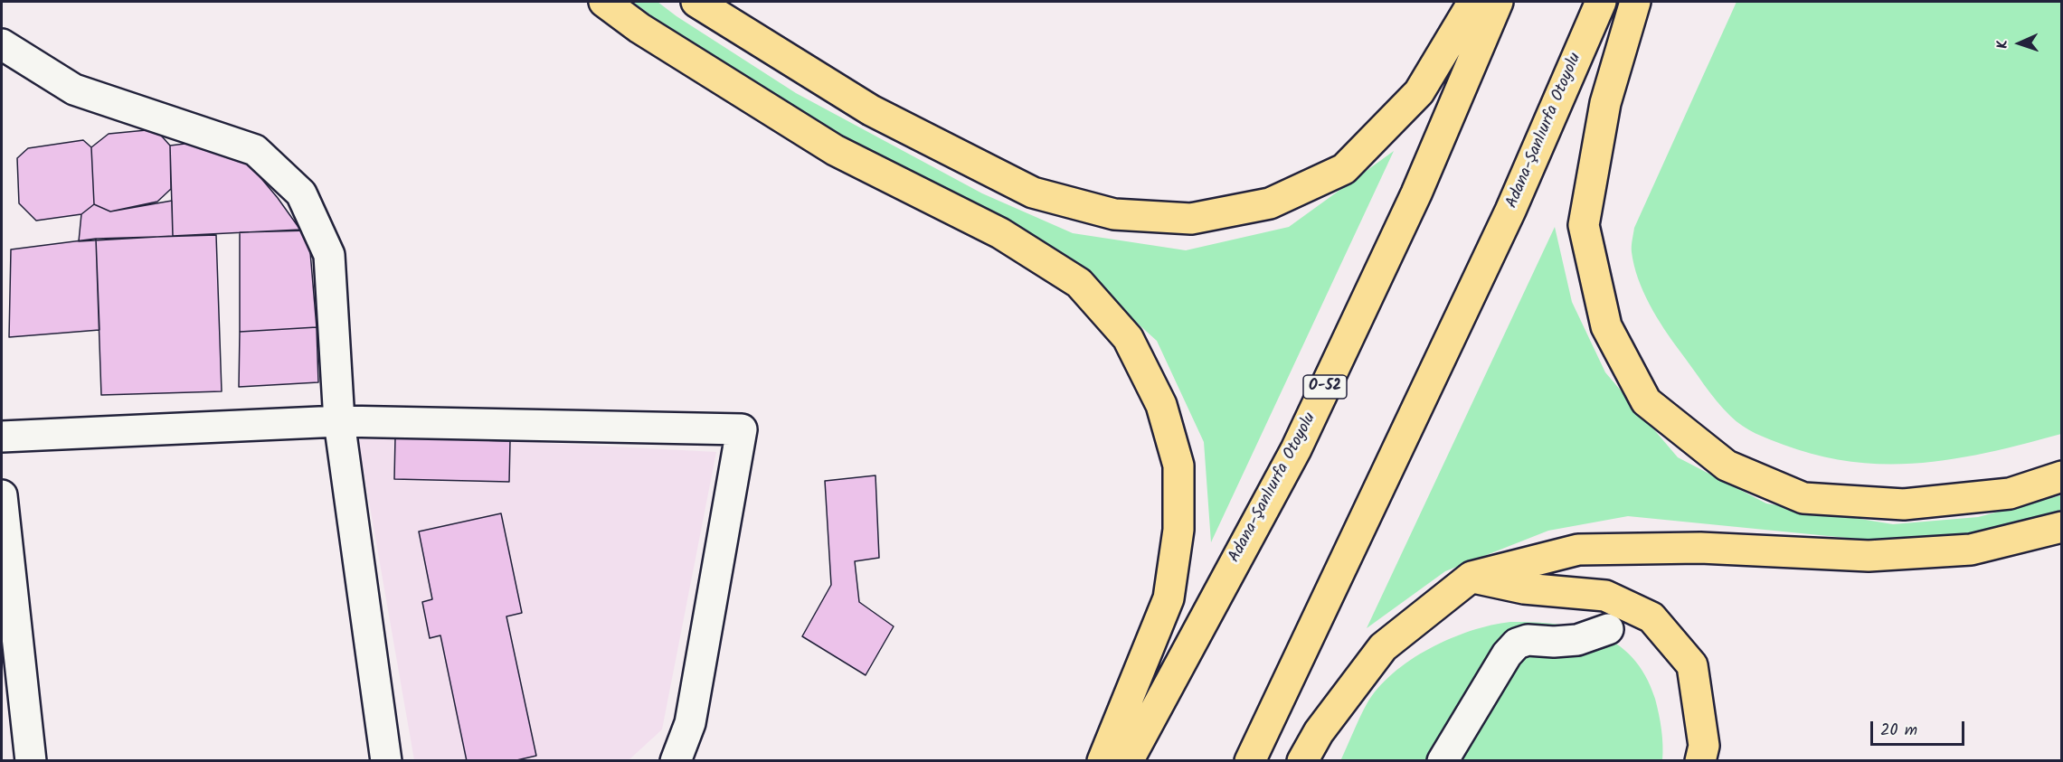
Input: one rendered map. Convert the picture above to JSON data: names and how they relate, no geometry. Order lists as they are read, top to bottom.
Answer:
{
  "streets": {
    "highway": ["Adana-Şanlıurfa Otoyolu", "O-52"]
  },
  "scale_bar": "20 m",
  "north": "left"
}
